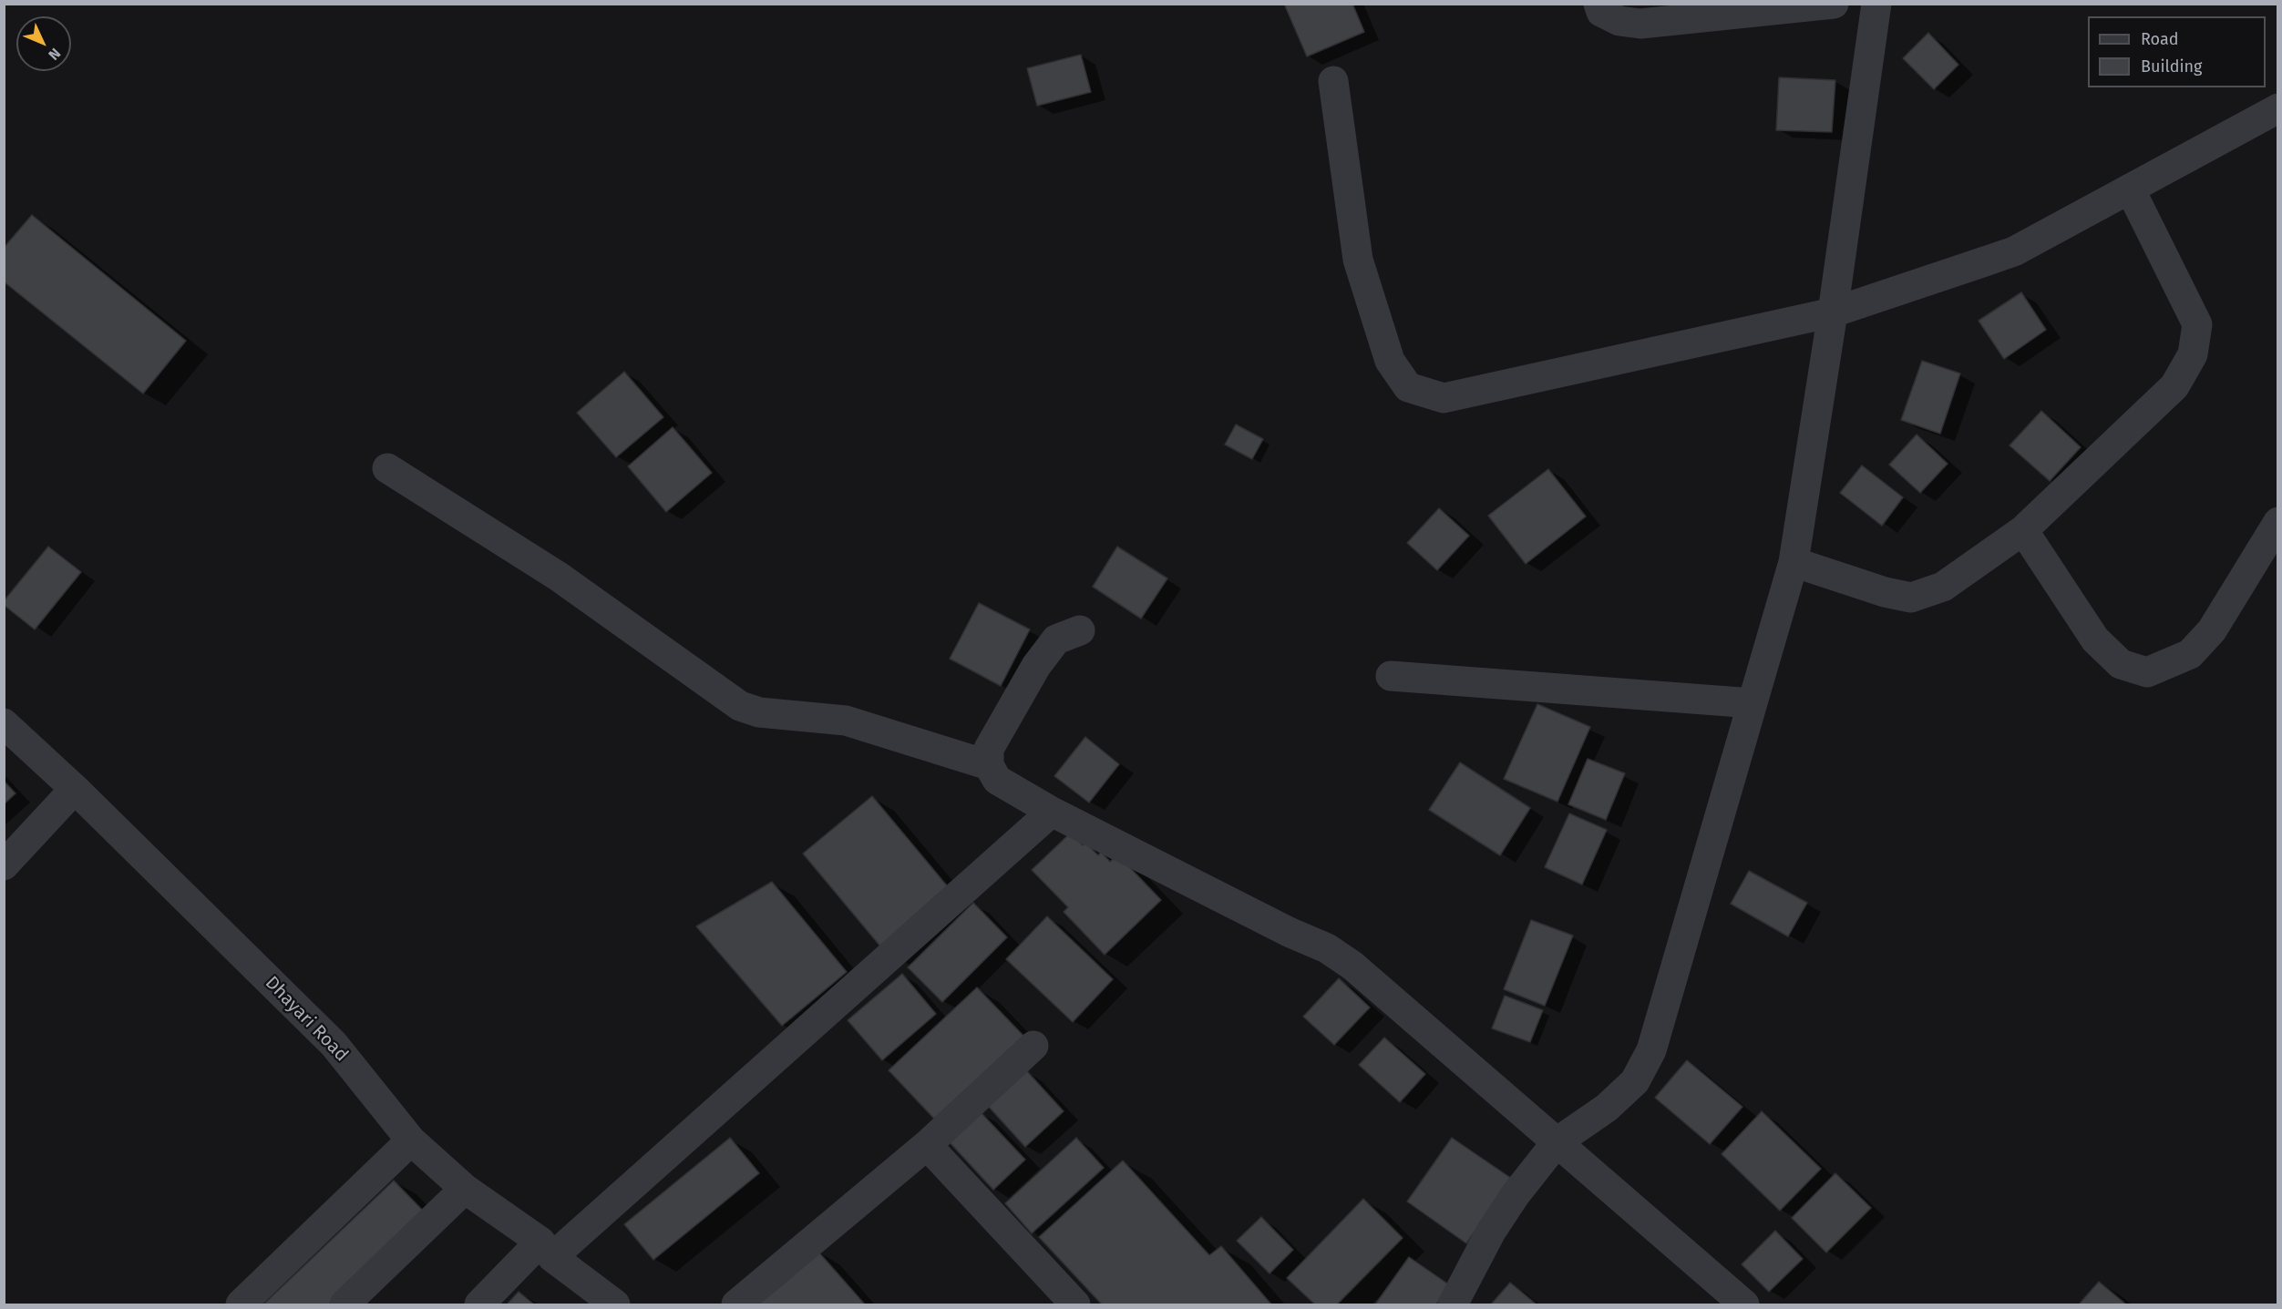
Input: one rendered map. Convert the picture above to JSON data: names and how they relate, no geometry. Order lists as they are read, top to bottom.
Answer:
{
  "streets": {
    "street": ["Dhayari Road"]
  },
  "legend": ["Road", "Building"],
  "north": "bottom right"
}
